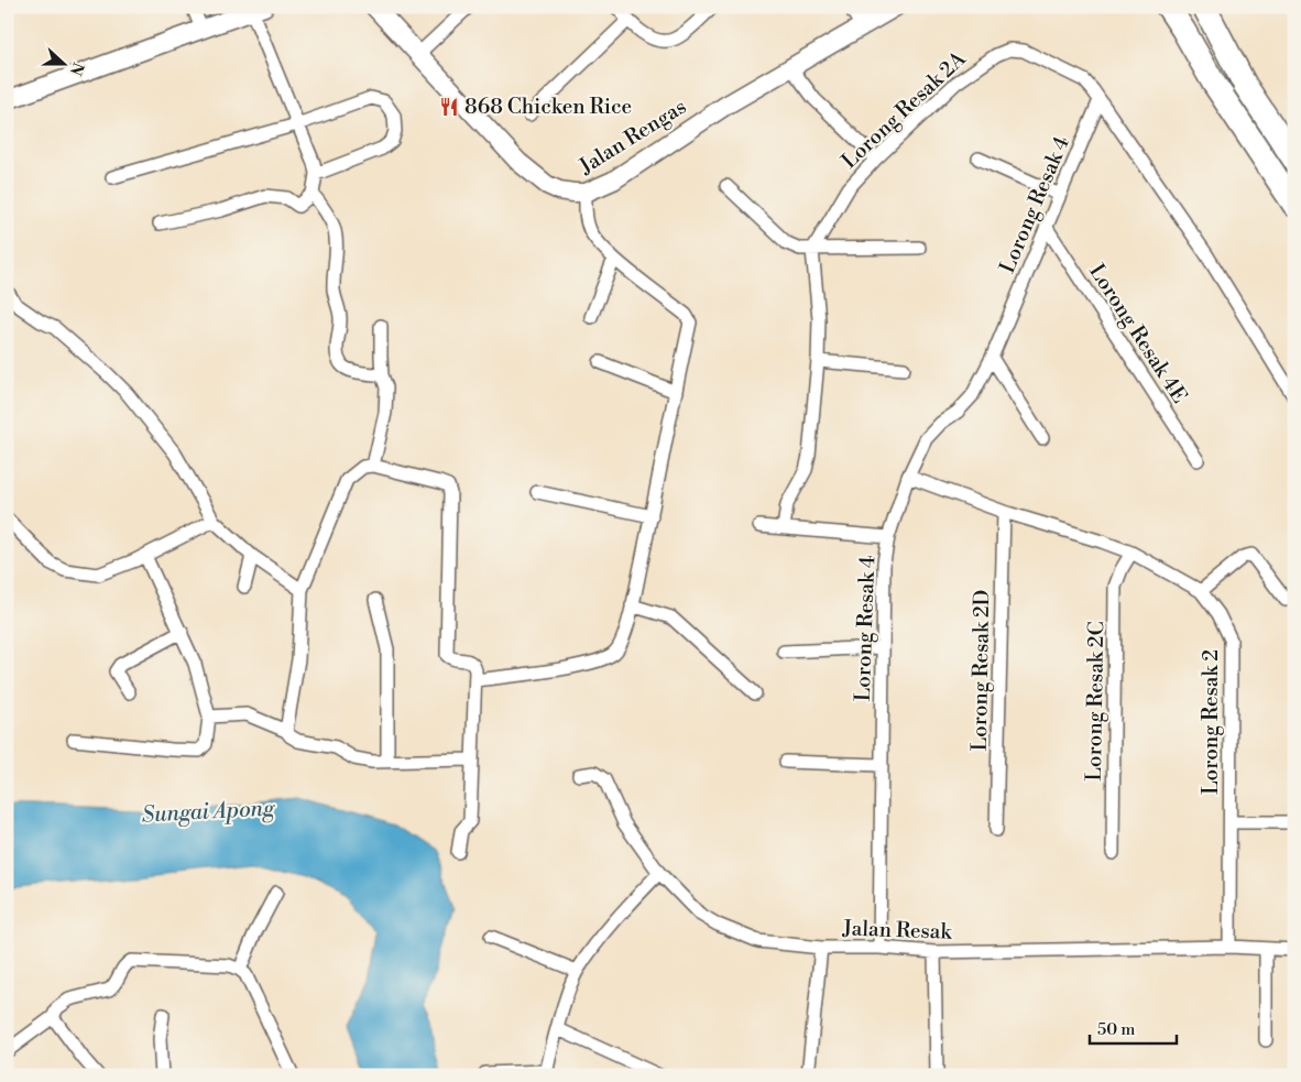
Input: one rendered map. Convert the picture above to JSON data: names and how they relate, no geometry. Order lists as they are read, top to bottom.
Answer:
{
  "streets": {
    "street": [
      "Lorong Resak 2A",
      "Jalan Rengas",
      "Lorong Resak 4",
      "Lorong Resak 4E",
      "Lorong Resak 2D",
      "Lorong Resak 2C",
      "Lorong Resak 2",
      "Jalan Resak"
    ]
  },
  "crossings": [
    ["Lorong Resak 2A", "Lorong Resak 4"],
    ["Lorong Resak 4", "Lorong Resak 4E"],
    ["Lorong Resak 4", "Lorong Resak 2"],
    ["Lorong Resak 4", "Jalan Resak"],
    ["Lorong Resak 2D", "Lorong Resak 2"],
    ["Lorong Resak 2C", "Lorong Resak 2"],
    ["Lorong Resak 2", "Jalan Resak"]
  ],
  "water": ["Sungai Apong"],
  "places": {
    "restaurant": ["868 Chicken Rice"]
  },
  "scale_bar": "50 m",
  "north": "right"
}
